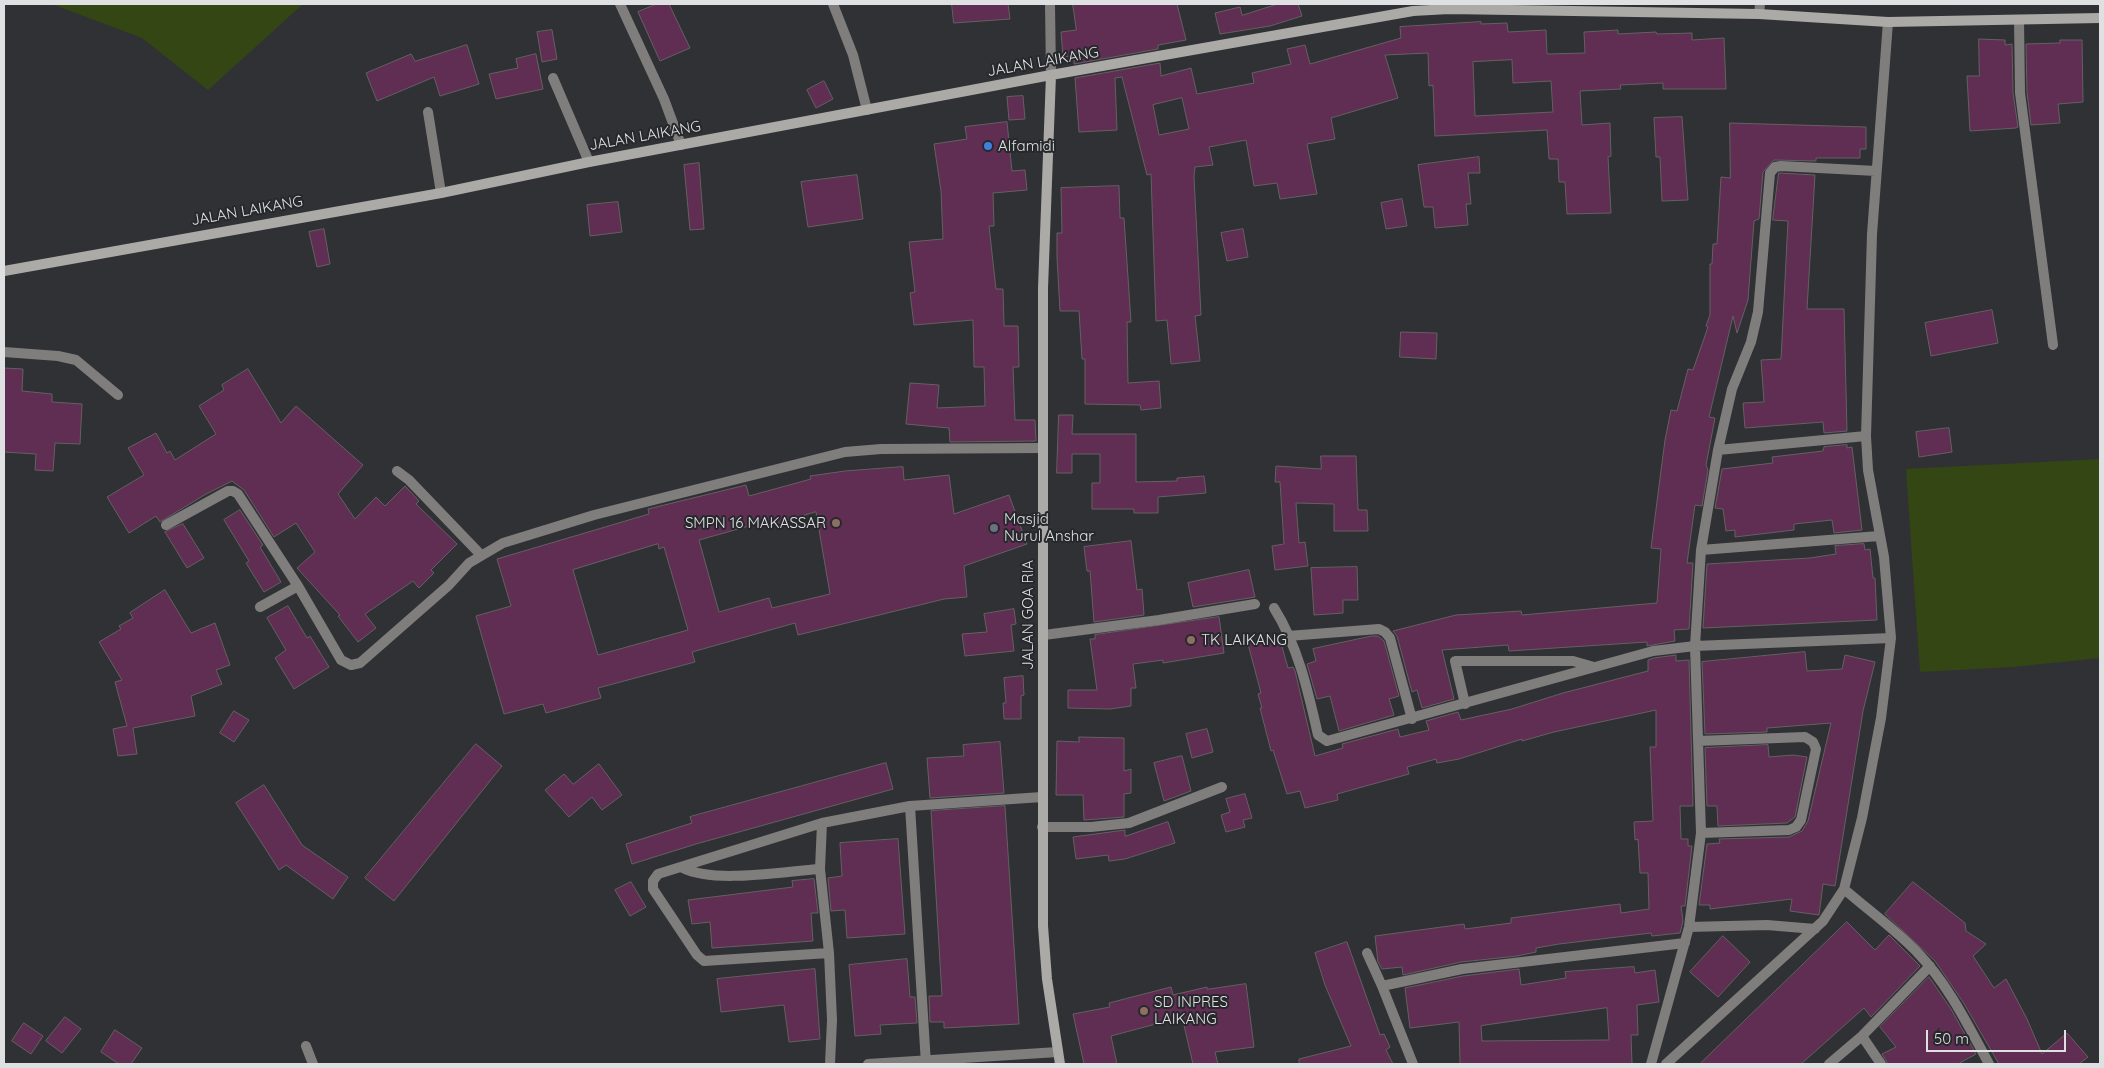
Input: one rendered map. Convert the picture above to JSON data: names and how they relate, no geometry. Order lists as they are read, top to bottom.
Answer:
{
  "streets": {
    "main road": ["JALAN LAIKANG", "JALAN GOA RIA"]
  },
  "crossings": [
    ["JALAN LAIKANG", "JALAN GOA RIA"]
  ],
  "places": [
    "Alfamidi",
    "SMPN 16 MAKASSAR",
    "Masjid Nurul Anshar",
    "TK LAIKANG",
    "SD INPRES LAIKANG"
  ],
  "scale_bar": "50 m"
}
